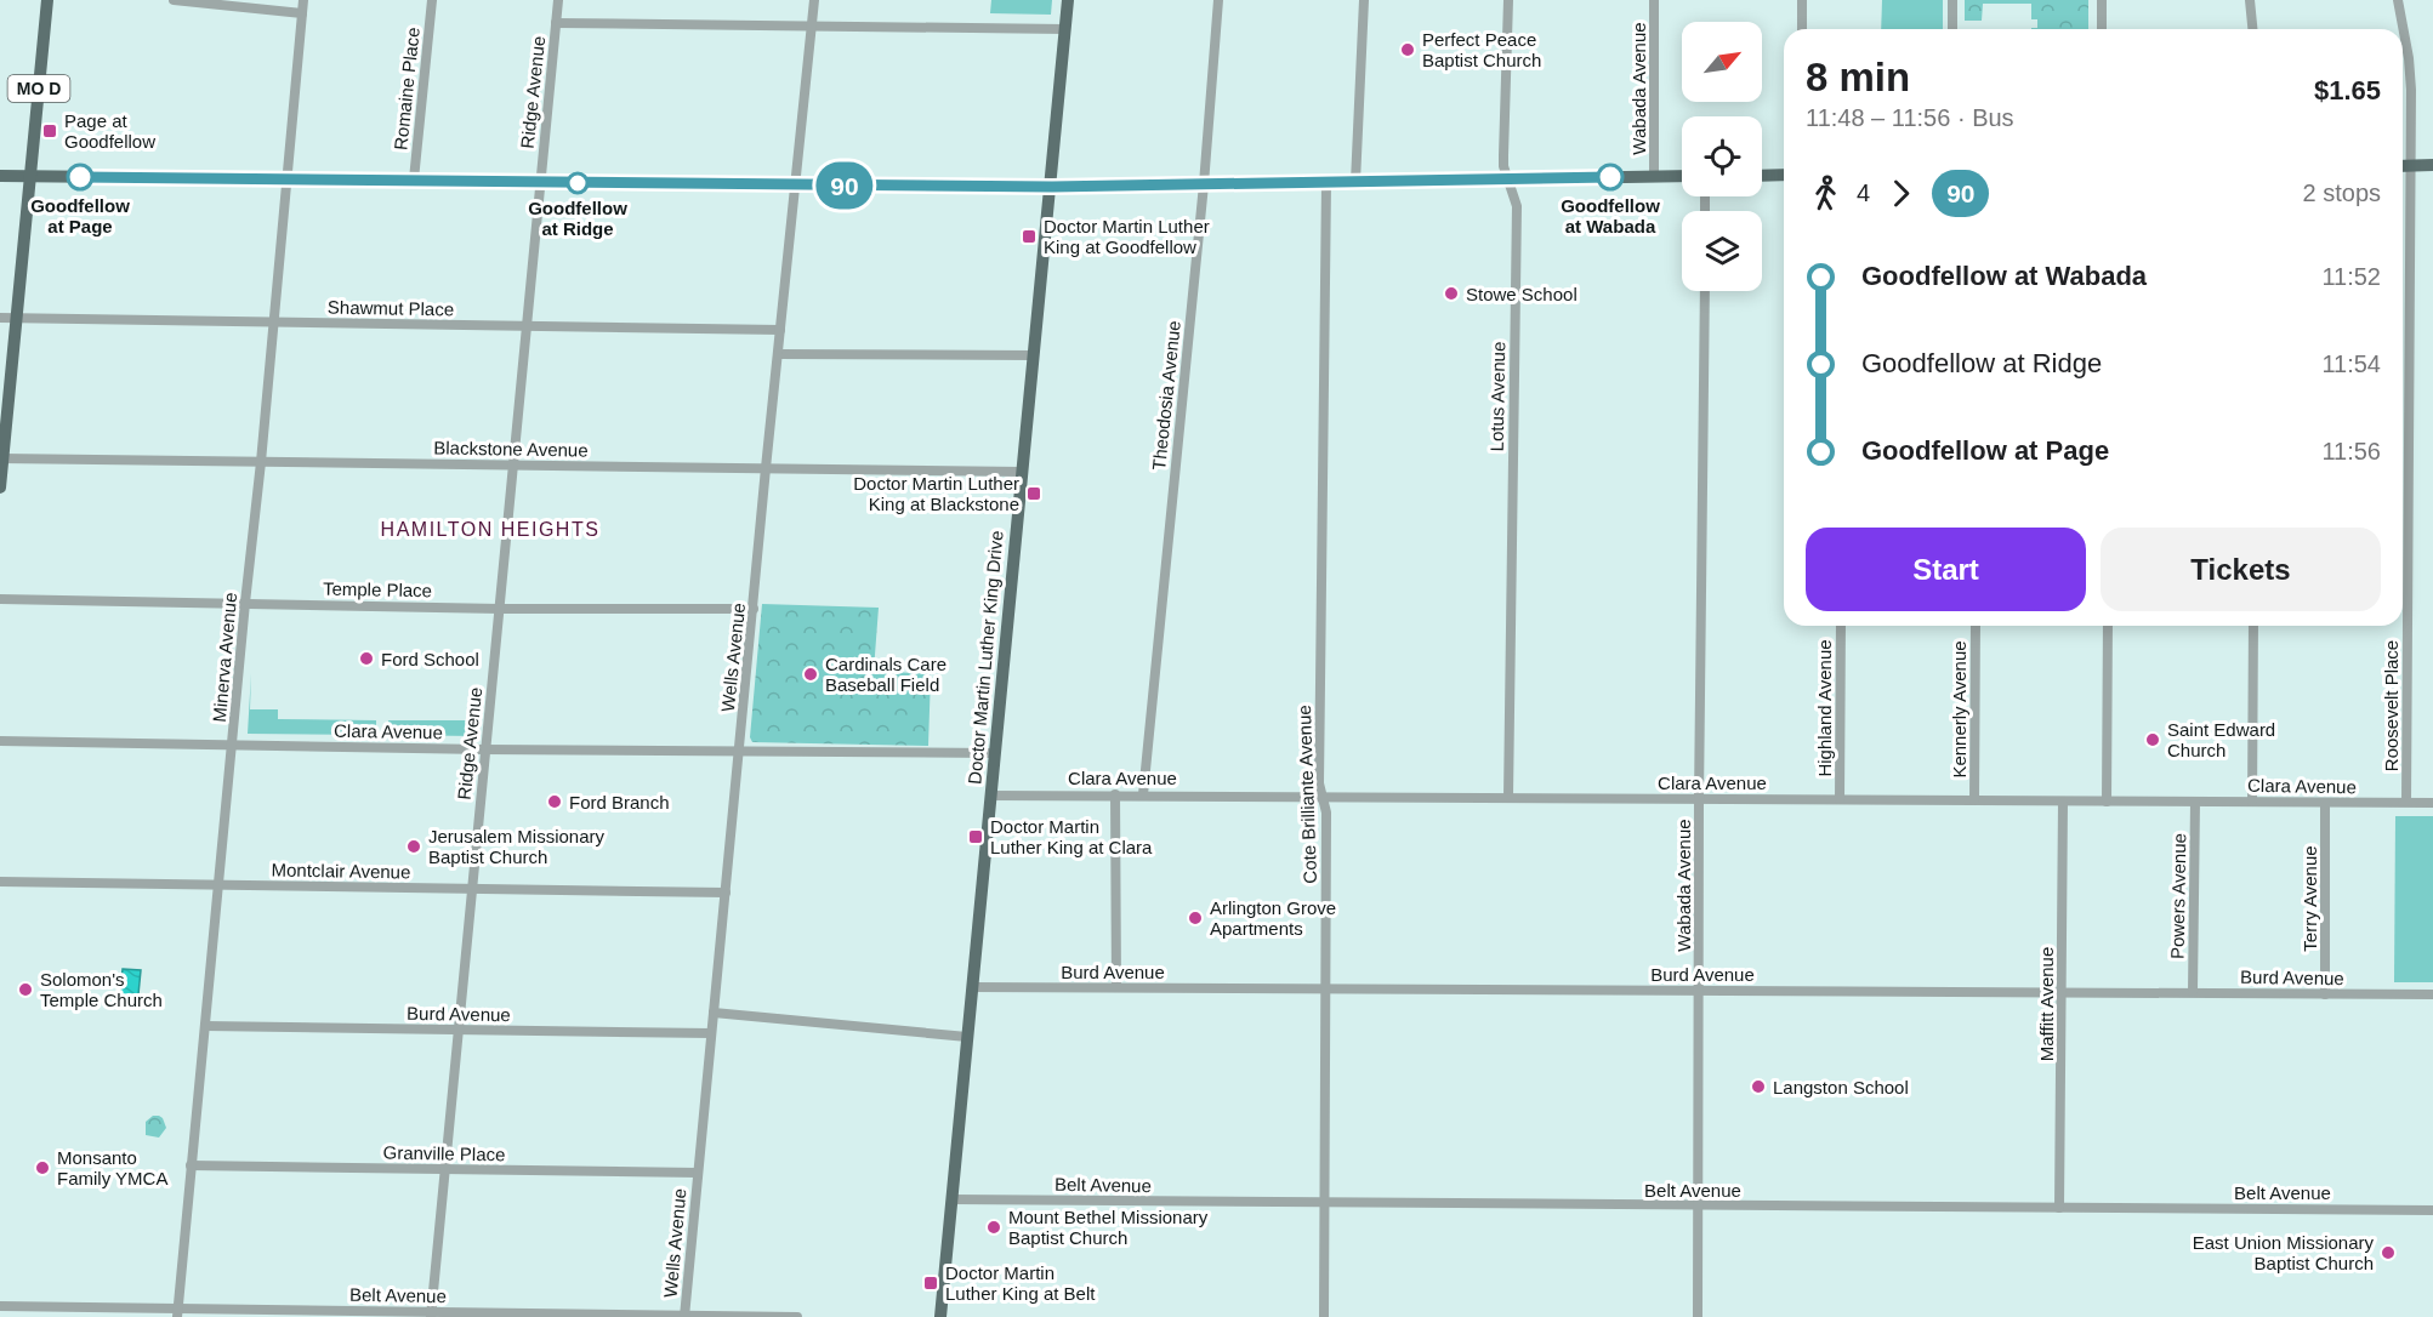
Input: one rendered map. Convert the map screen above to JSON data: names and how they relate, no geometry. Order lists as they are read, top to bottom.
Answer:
{
  "streets": {
    "main road": ["MO D", "Doctor Martin Luther King Drive"],
    "street": [
      "Romaine Place",
      "Wabada Avenue",
      "Ridge Avenue",
      "Shawmut Place",
      "Theodosia Avenue",
      "Lotus Avenue",
      "Blackstone Avenue",
      "Temple Place",
      "Minerva Avenue",
      "Wells Avenue",
      "Roosevelt Place",
      "Highland Avenue",
      "Kennerly Avenue",
      "Clara Avenue",
      "Cote Brilliante Avenue",
      "Montclair Avenue",
      "Powers Avenue",
      "Terry Avenue",
      "Burd Avenue",
      "Maffitt Avenue",
      "Granville Place",
      "Belt Avenue"
    ]
  },
  "crossings": [
    ["MO D", "Shawmut Place"],
    ["MO D", "Blackstone Avenue"],
    ["Wabada Avenue", "Clara Avenue"],
    ["Wabada Avenue", "Burd Avenue"],
    ["Wabada Avenue", "Belt Avenue"],
    ["Ridge Avenue", "Shawmut Place"],
    ["Ridge Avenue", "Blackstone Avenue"],
    ["Ridge Avenue", "Temple Place"],
    ["Ridge Avenue", "Clara Avenue"],
    ["Ridge Avenue", "Montclair Avenue"],
    ["Ridge Avenue", "Burd Avenue"],
    ["Ridge Avenue", "Granville Place"],
    ["Ridge Avenue", "Belt Avenue"],
    ["Shawmut Place", "Minerva Avenue"],
    ["Shawmut Place", "Wells Avenue"],
    ["Theodosia Avenue", "Clara Avenue"],
    ["Lotus Avenue", "Clara Avenue"],
    ["Blackstone Avenue", "Minerva Avenue"],
    ["Blackstone Avenue", "Wells Avenue"],
    ["Blackstone Avenue", "Doctor Martin Luther King Drive"],
    ["Temple Place", "Minerva Avenue"],
    ["Temple Place", "Wells Avenue"],
    ["Minerva Avenue", "Clara Avenue"],
    ["Minerva Avenue", "Montclair Avenue"],
    ["Minerva Avenue", "Burd Avenue"],
    ["Minerva Avenue", "Granville Place"],
    ["Minerva Avenue", "Belt Avenue"],
    ["Wells Avenue", "Clara Avenue"],
    ["Wells Avenue", "Montclair Avenue"],
    ["Wells Avenue", "Burd Avenue"],
    ["Wells Avenue", "Granville Place"],
    ["Wells Avenue", "Belt Avenue"],
    ["Doctor Martin Luther King Drive", "Clara Avenue"],
    ["Doctor Martin Luther King Drive", "Burd Avenue"],
    ["Doctor Martin Luther King Drive", "Belt Avenue"],
    ["Roosevelt Place", "Clara Avenue"],
    ["Highland Avenue", "Clara Avenue"],
    ["Kennerly Avenue", "Clara Avenue"],
    ["Clara Avenue", "Cote Brilliante Avenue"],
    ["Clara Avenue", "Powers Avenue"],
    ["Clara Avenue", "Terry Avenue"],
    ["Clara Avenue", "Maffitt Avenue"],
    ["Cote Brilliante Avenue", "Burd Avenue"],
    ["Cote Brilliante Avenue", "Belt Avenue"],
    ["Powers Avenue", "Burd Avenue"],
    ["Terry Avenue", "Burd Avenue"],
    ["Burd Avenue", "Maffitt Avenue"],
    ["Maffitt Avenue", "Belt Avenue"]
  ],
  "districts": ["HAMILTON HEIGHTS"],
  "places": {
    "other": [
      "Perfect Peace Baptist Church",
      "Goodfellow at Page",
      "Goodfellow at Wabada",
      "Goodfellow at Ridge",
      "Stowe School",
      "Ford School",
      "Cardinals Care Baseball Field",
      "Saint Edward Church",
      "Ford Branch",
      "Jerusalem Missionary Baptist Church",
      "Arlington Grove Apartments",
      "Solomon's Temple Church",
      "Langston School",
      "Monsanto Family YMCA",
      "Mount Bethel Missionary Baptist Church",
      "East Union Missionary Baptist Church"
    ],
    "transit": [
      "Page at Goodfellow",
      "Doctor Martin Luther King at Goodfellow",
      "Doctor Martin Luther King at Blackstone",
      "Doctor Martin Luther King at Clara",
      "Doctor Martin Luther King at Belt"
    ]
  },
  "lines": ["bus line 90"],
  "north": "top right",
  "page": {
    "on_map": "90",
    "heading": ["8 min", "11:48 – 11:56 · Bus", "$1.65"],
    "legs": ["4", "90", "2 stops"],
    "list": [
      {
        "name": "Goodfellow at Wabada",
        "value": "11:52"
      },
      {
        "name": "Goodfellow at Ridge",
        "value": "11:54"
      },
      {
        "name": "Goodfellow at Page",
        "value": "11:56"
      }
    ],
    "buttons": ["Start", "Tickets"]
  }
}
